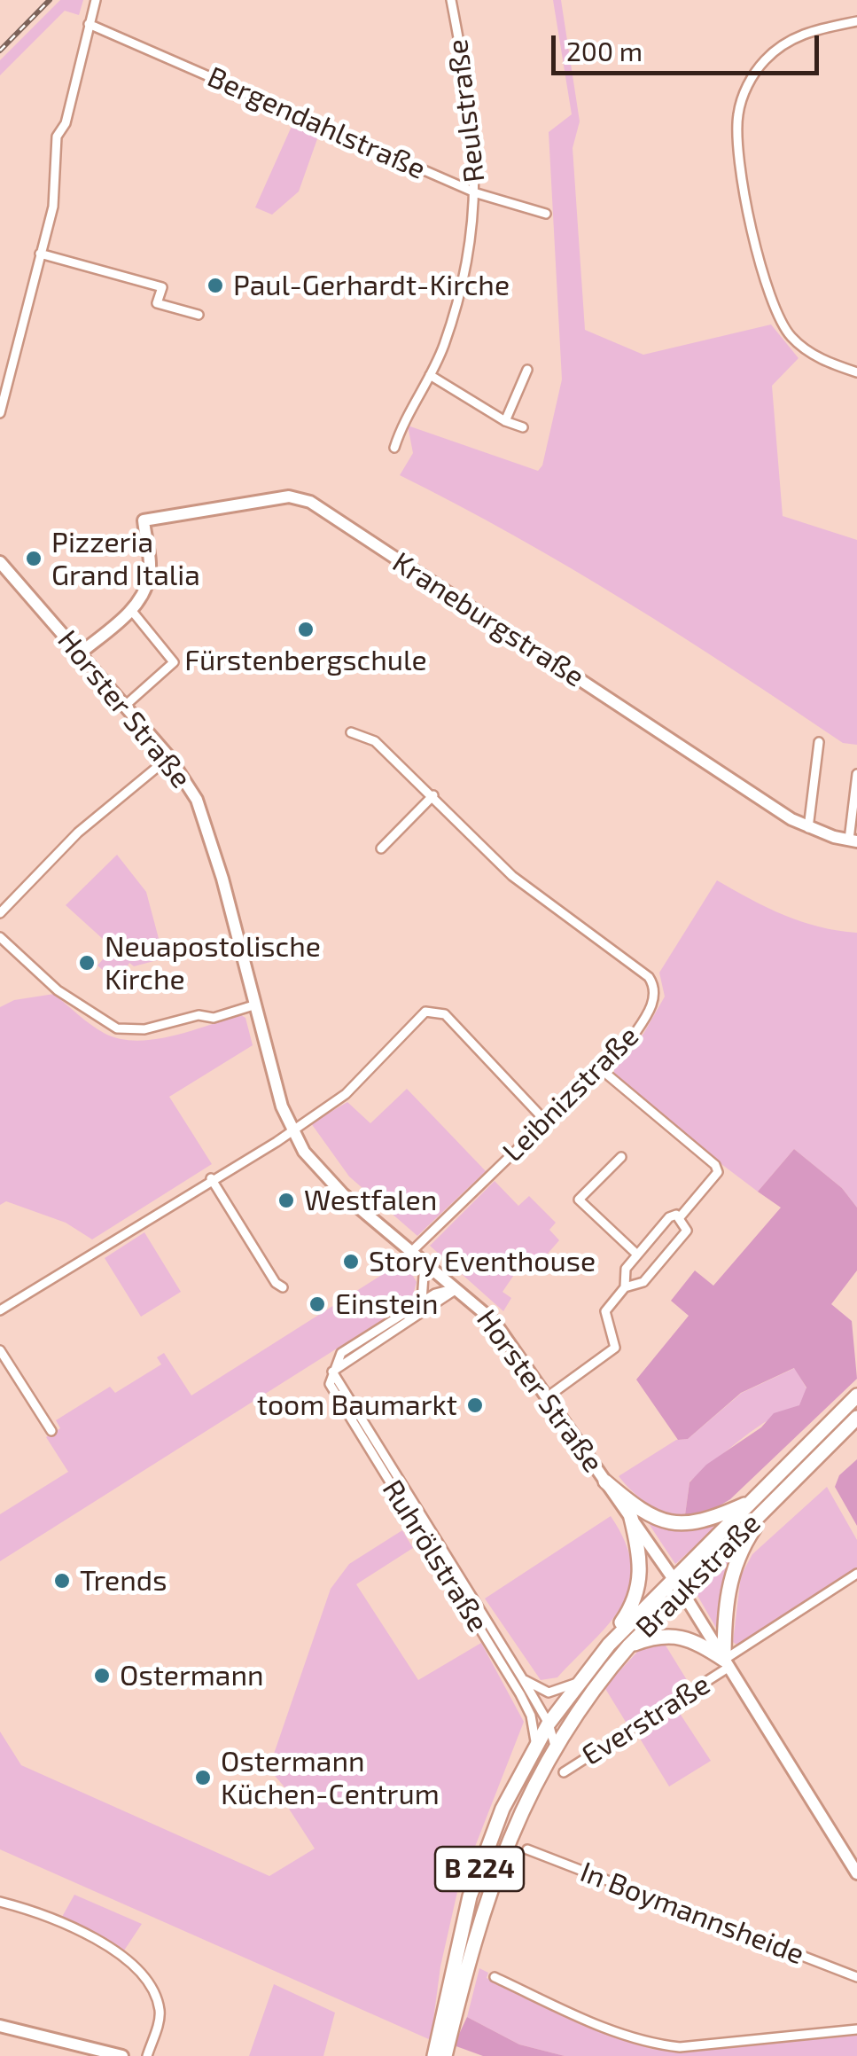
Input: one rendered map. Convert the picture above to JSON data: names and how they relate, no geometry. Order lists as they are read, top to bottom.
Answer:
{
  "streets": {
    "main road": [
      "Kraneburgstraße",
      "Horster Straße",
      "Braukstraße",
      "B 224"
    ],
    "street": [
      "Reulstraße",
      "Bergendahlstraße",
      "Leibnizstraße",
      "Ruhrölstraße",
      "Everstraße",
      "In Boymannsheide"
    ]
  },
  "crossings": [
    ["Reulstraße", "Bergendahlstraße"],
    ["Horster Straße", "Leibnizstraße"],
    ["Horster Straße", "Braukstraße"],
    ["Horster Straße", "Everstraße"],
    ["Ruhrölstraße", "Braukstraße"]
  ],
  "places": [
    "Paul-Gerhardt-Kirche",
    "Pizzeria Grand Italia",
    "Fürstenbergschule",
    "Neuapostolische Kirche",
    "Westfalen",
    "Story Eventhouse",
    "Einstein",
    "toom Baumarkt",
    "Trends",
    "Ostermann",
    "Ostermann Küchen-Centrum"
  ],
  "scale_bar": "200 m"
}
